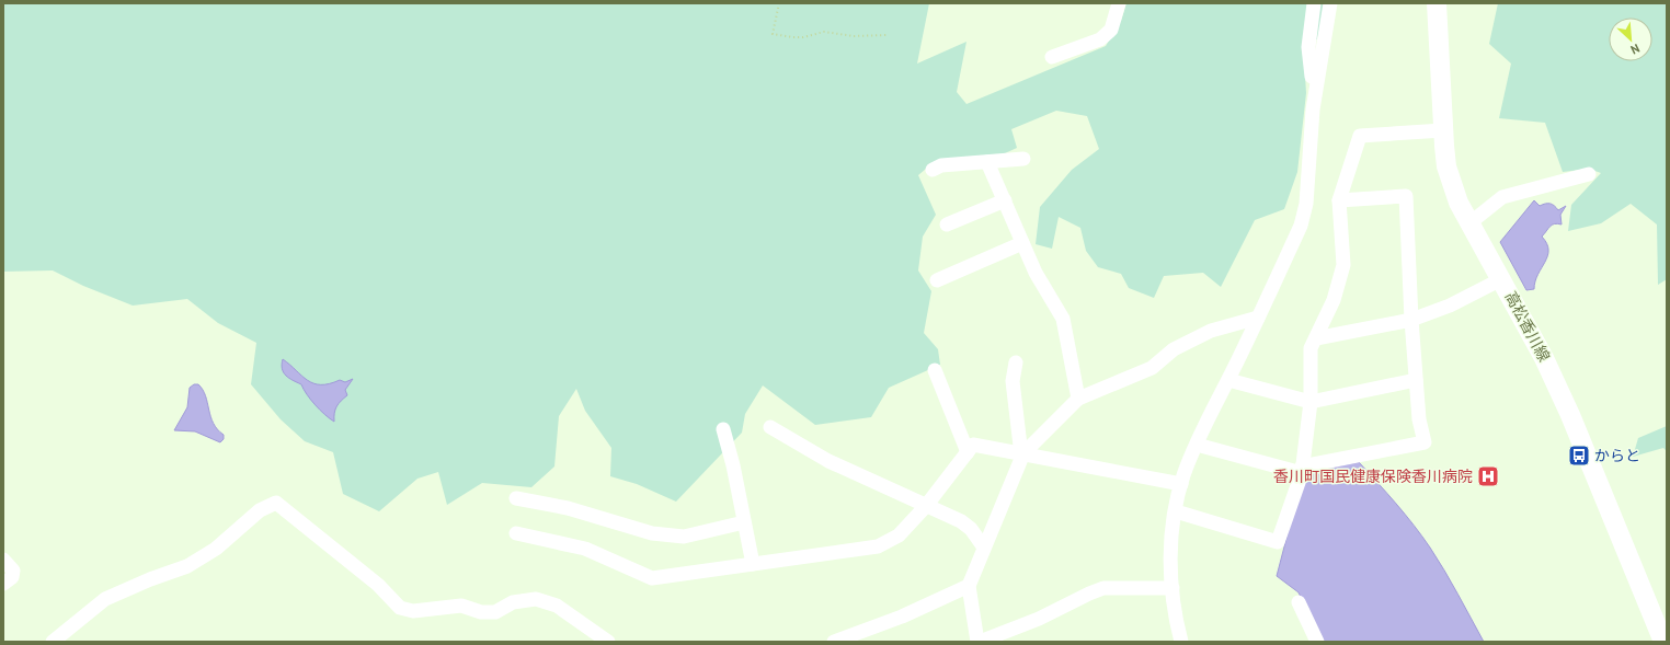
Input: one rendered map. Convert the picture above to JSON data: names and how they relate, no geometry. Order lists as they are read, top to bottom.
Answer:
{
  "streets": {
    "main road": ["高松香川線"]
  },
  "places": {
    "bus stop": ["からと"],
    "hospital": ["香川町国民健康保険香川病院"]
  },
  "north": "bottom right"
}
